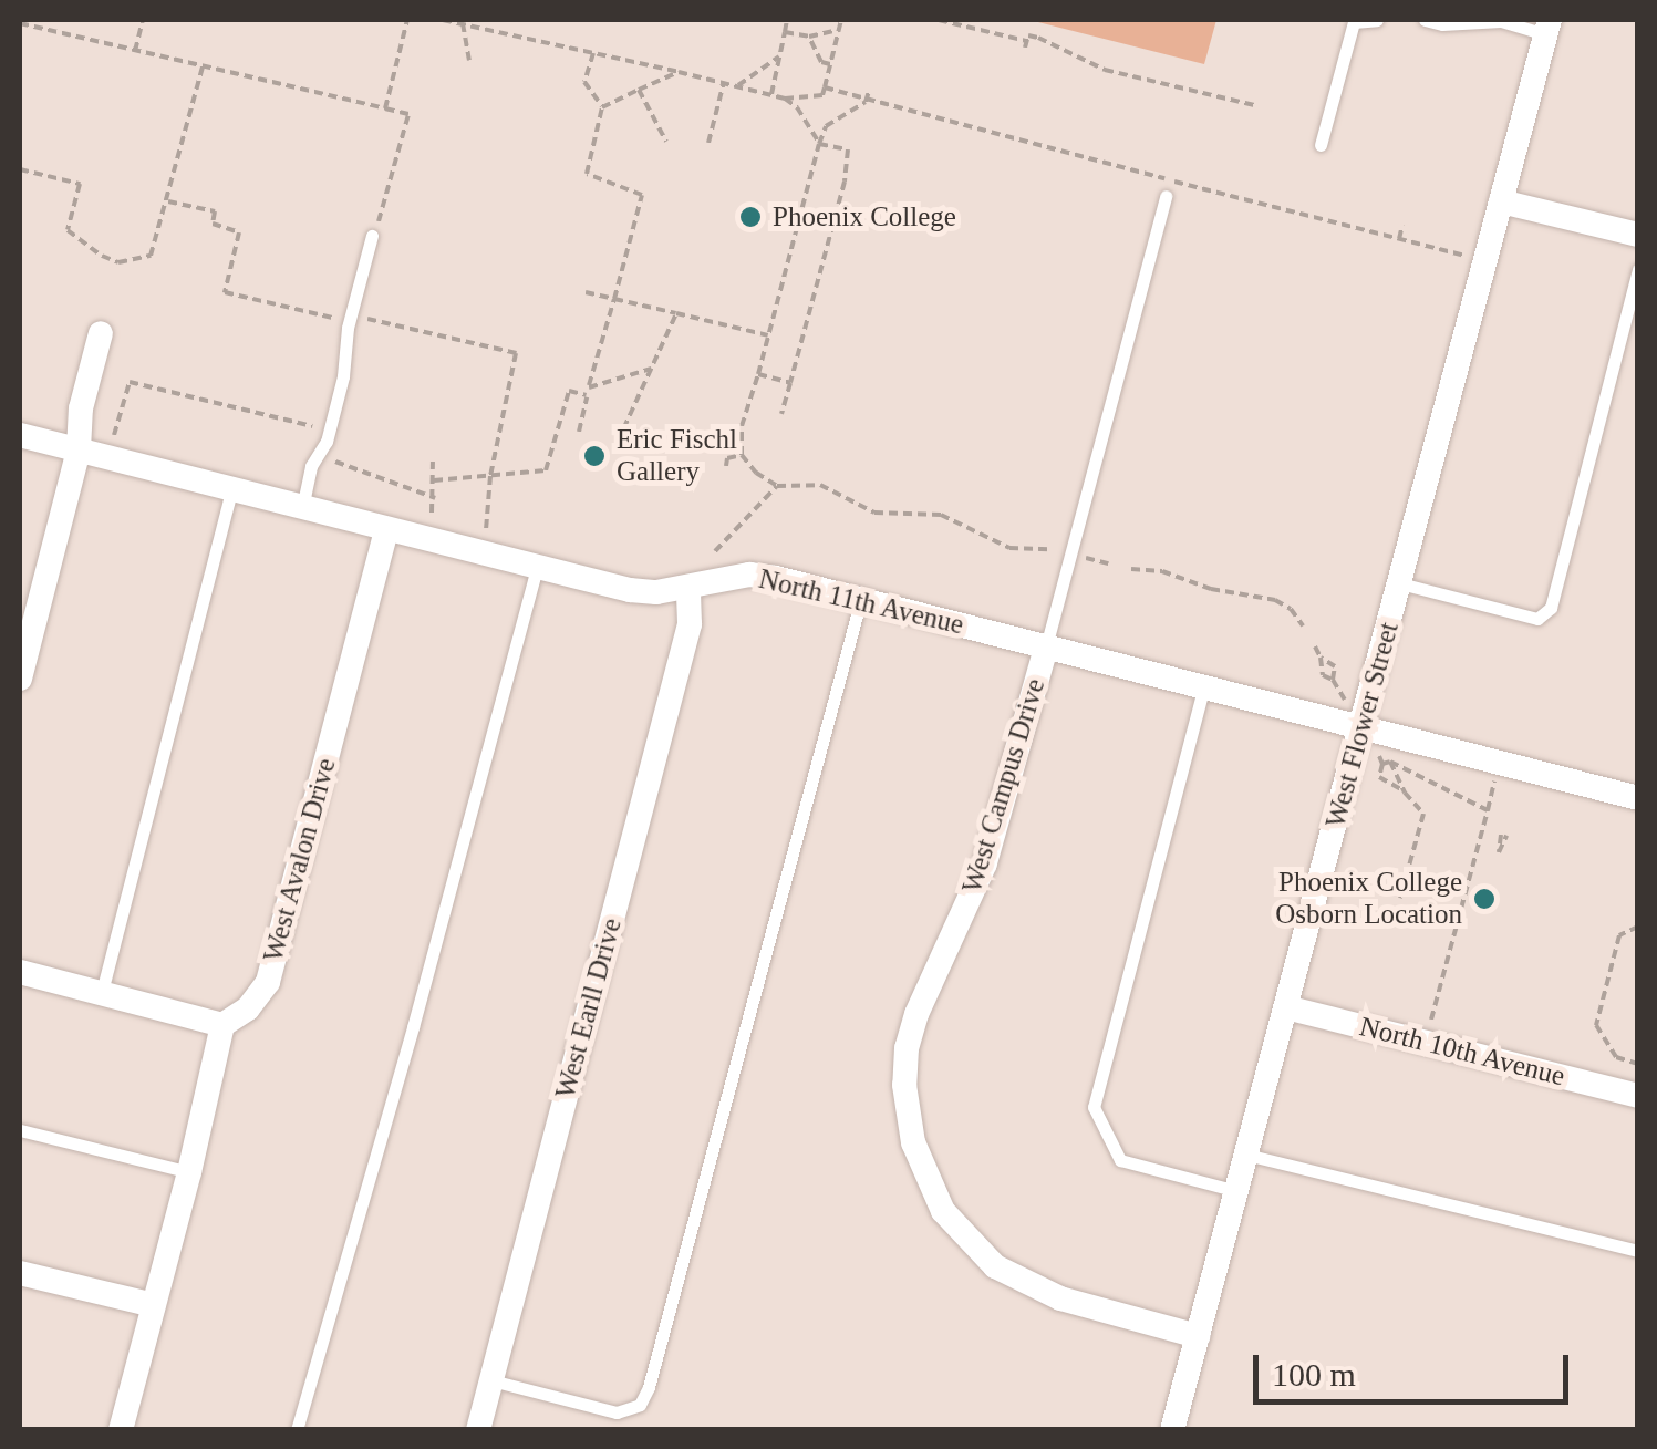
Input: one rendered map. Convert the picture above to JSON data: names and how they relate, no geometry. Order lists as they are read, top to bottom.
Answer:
{
  "streets": {
    "street": [
      "North 11th Avenue",
      "West Flower Street",
      "West Campus Drive",
      "West Avalon Drive",
      "West Earll Drive",
      "North 10th Avenue"
    ]
  },
  "crossings": [
    ["North 11th Avenue", "West Flower Street"],
    ["North 11th Avenue", "West Campus Drive"],
    ["North 11th Avenue", "West Avalon Drive"],
    ["North 11th Avenue", "West Earll Drive"],
    ["West Flower Street", "West Campus Drive"],
    ["West Flower Street", "North 10th Avenue"]
  ],
  "places": ["Phoenix College", "Eric Fischl Gallery", "Phoenix College Osborn Location"],
  "scale_bar": "100 m"
}
